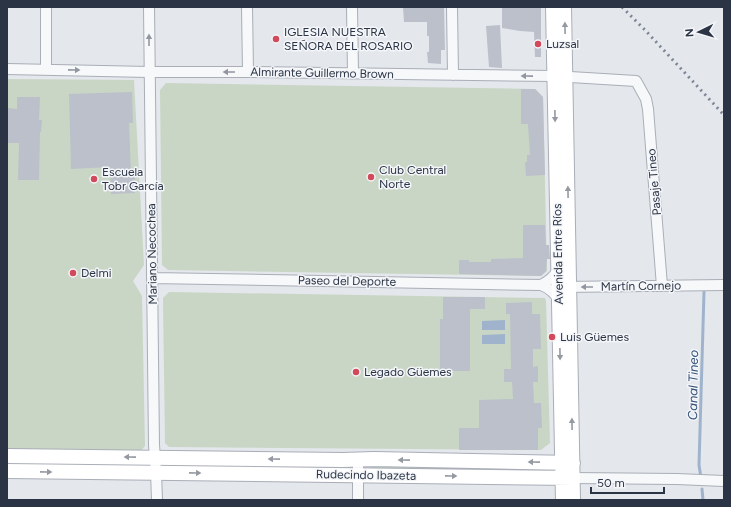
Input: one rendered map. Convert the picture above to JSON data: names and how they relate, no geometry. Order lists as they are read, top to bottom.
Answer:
{
  "streets": {
    "street": [
      "Almirante Guillermo Brown",
      "Pasaje Tineo",
      "Mariano Necochea",
      "Avenida Entre Ríos",
      "Paseo del Deporte",
      "Martín Cornejo",
      "Rudecindo Ibazeta"
    ]
  },
  "crossings": [
    ["Almirante Guillermo Brown", "Pasaje Tineo"],
    ["Almirante Guillermo Brown", "Mariano Necochea"],
    ["Almirante Guillermo Brown", "Avenida Entre Ríos"],
    ["Pasaje Tineo", "Martín Cornejo"],
    ["Mariano Necochea", "Paseo del Deporte"],
    ["Mariano Necochea", "Rudecindo Ibazeta"],
    ["Avenida Entre Ríos", "Martín Cornejo"],
    ["Avenida Entre Ríos", "Rudecindo Ibazeta"]
  ],
  "one_way": ["Martín Cornejo"],
  "water": ["Canal Tineo"],
  "places": [
    "IGLESIA NUESTRA SEÑORA DEL ROSARIO",
    "Luzsal",
    "Club Central Norte",
    "Escuela Tobr García",
    "Delmi",
    "Luis Güemes",
    "Legado Güemes"
  ],
  "scale_bar": "50 m",
  "north": "left"
}
